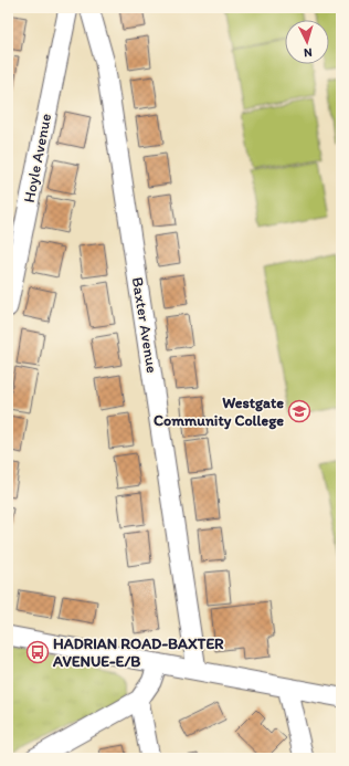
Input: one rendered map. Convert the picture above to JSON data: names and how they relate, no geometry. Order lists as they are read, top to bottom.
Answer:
{
  "streets": {
    "street": ["Hoyle Avenue", "Baxter Avenue"]
  },
  "places": {
    "school or university": ["Westgate Community College"],
    "bus stop": ["HADRIAN ROAD-BAXTER AVENUE-E/B"]
  },
  "north": "bottom"
}
